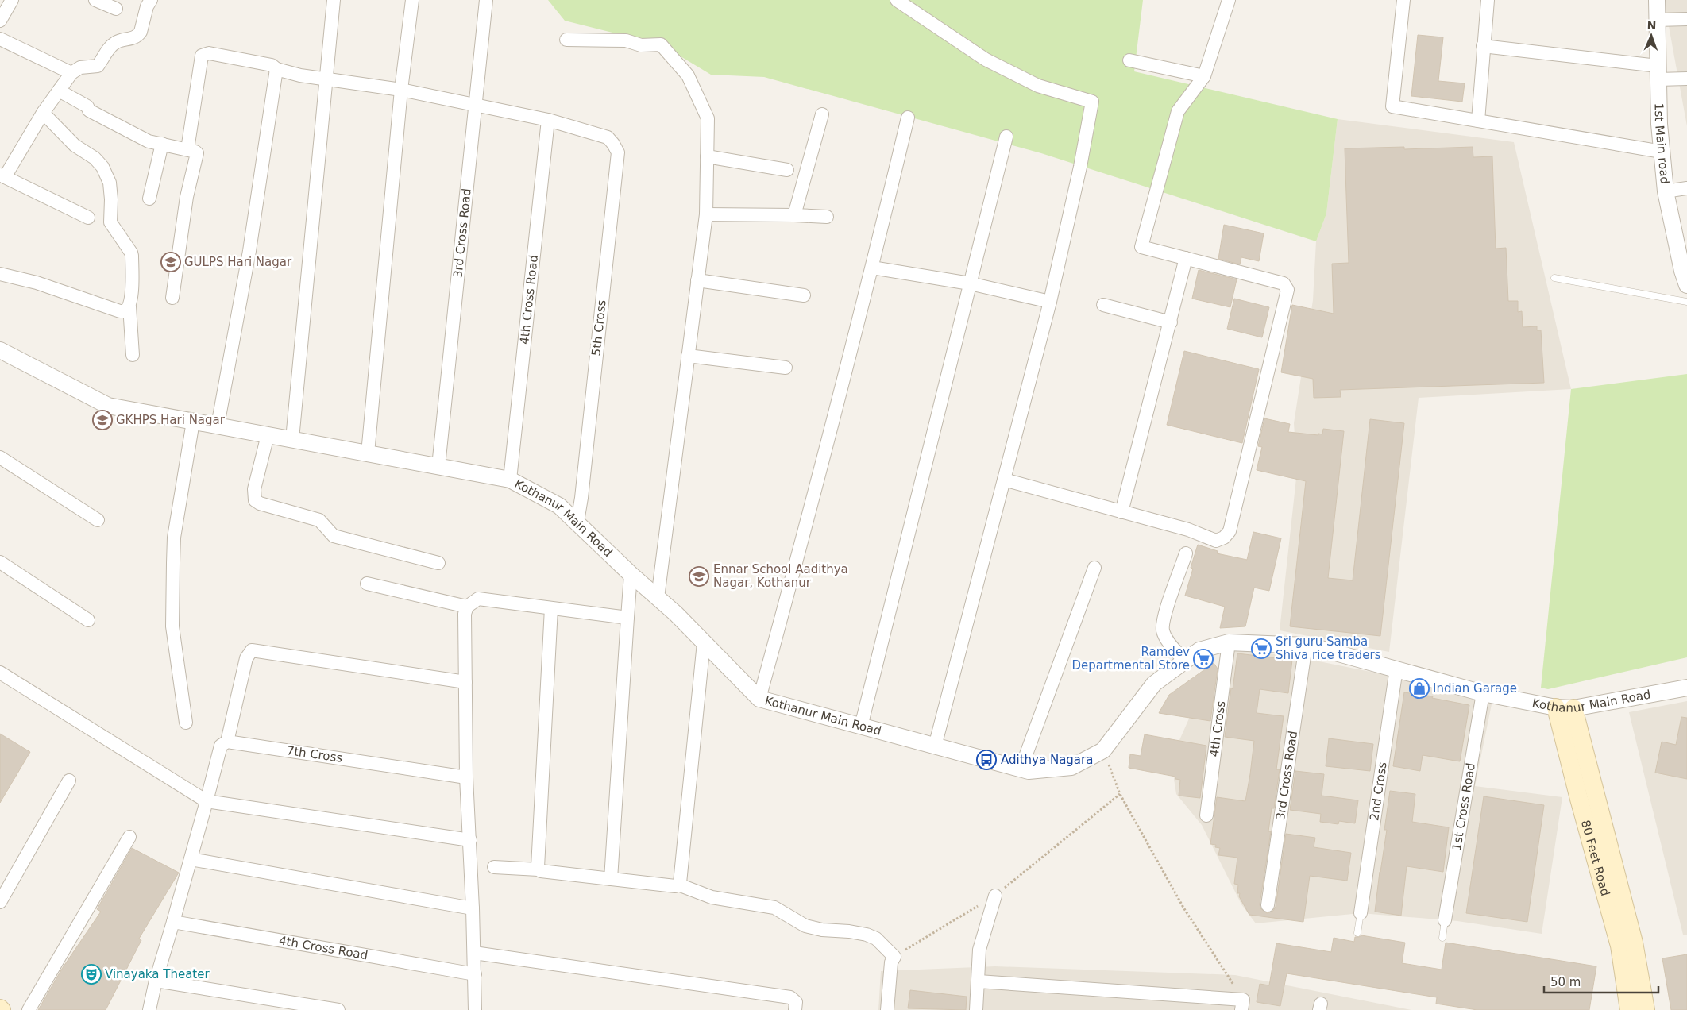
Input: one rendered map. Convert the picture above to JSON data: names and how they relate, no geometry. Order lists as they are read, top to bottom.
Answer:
{
  "streets": {
    "main road": ["80 Feet Road"],
    "street": [
      "1st Main road",
      "3rd Cross Road",
      "4th Cross Road",
      "5th Cross",
      "Kothanur Main Road",
      "4th Cross",
      "7th Cross",
      "2nd Cross",
      "1st Cross Road"
    ]
  },
  "crossings": [
    ["3rd Cross Road", "Kothanur Main Road"],
    ["4th Cross Road", "5th Cross"],
    ["4th Cross Road", "Kothanur Main Road"],
    ["5th Cross", "Kothanur Main Road"],
    ["Kothanur Main Road", "4th Cross"],
    ["Kothanur Main Road", "2nd Cross"],
    ["Kothanur Main Road", "1st Cross Road"],
    ["Kothanur Main Road", "80 Feet Road"]
  ],
  "places": {
    "school or university": ["GULPS Hari Nagar", "GKHPS Hari Nagar", "Ennar School Aadithya Nagar, Kothanur"],
    "supermarket": ["Sri guru Samba Shiva rice traders", "Ramdev Departmental Store"],
    "shop": ["Indian Garage"],
    "bus stop": ["Adithya Nagara"],
    "theatre": ["Vinayaka Theater"]
  },
  "scale_bar": "50 m",
  "north": "top"
}
